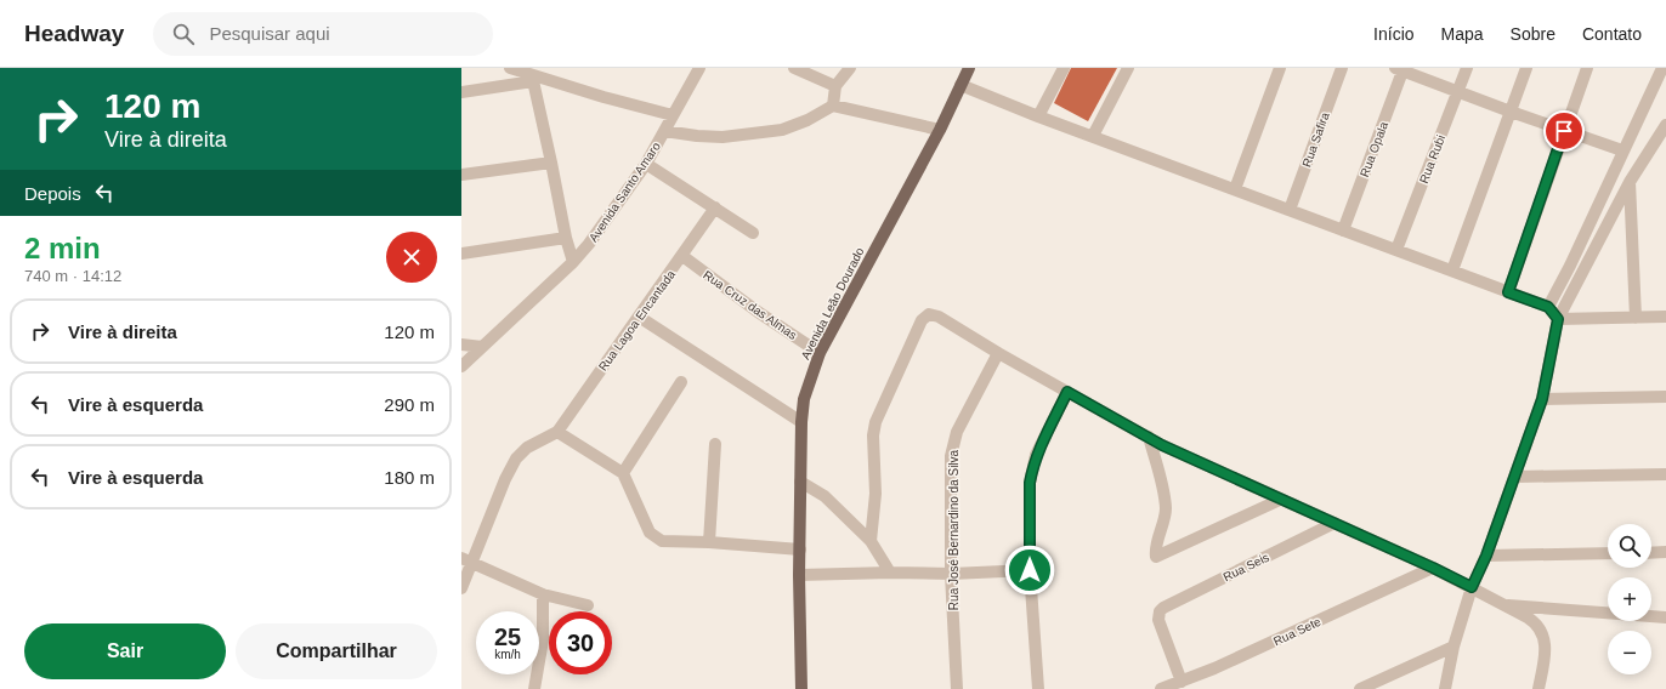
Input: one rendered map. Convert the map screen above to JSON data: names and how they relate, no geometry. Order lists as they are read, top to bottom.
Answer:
{
  "streets": {
    "main road": ["Avenida Leão Dourado"],
    "street": [
      "Rua Safira",
      "Rua Opala",
      "Rua Rubi",
      "Avenida Santo Amaro",
      "Rua Cruz das Almas",
      "Rua Lagoa Encantada",
      "Rua José Bernardino da Silva",
      "Rua Seis",
      "Rua Sete"
    ]
  },
  "crossings": [
    ["Avenida Leão Dourado", "Rua Cruz das Almas"],
    ["Rua Cruz das Almas", "Rua Lagoa Encantada"],
    ["Rua Seis", "Rua Sete"]
  ],
  "page": {
    "header": "Headway",
    "search": "Pesquisar aqui",
    "nav": [
      "Início",
      "Mapa",
      "Sobre",
      "Contato"
    ],
    "turn": ["120 m", "Vire à direita"],
    "then": "Depois",
    "heading": ["2 min", "740 m · 14:12"],
    "list": [
      {
        "name": "Vire à direita",
        "value": "120 m"
      },
      {
        "name": "Vire à esquerda",
        "value": "290 m"
      },
      {
        "name": "Vire à esquerda",
        "value": "180 m"
      }
    ],
    "map_buttons": ["+", "−"],
    "speed": "25 km/h",
    "limit": "30",
    "buttons": ["Sair", "Compartilhar"]
  }
}
